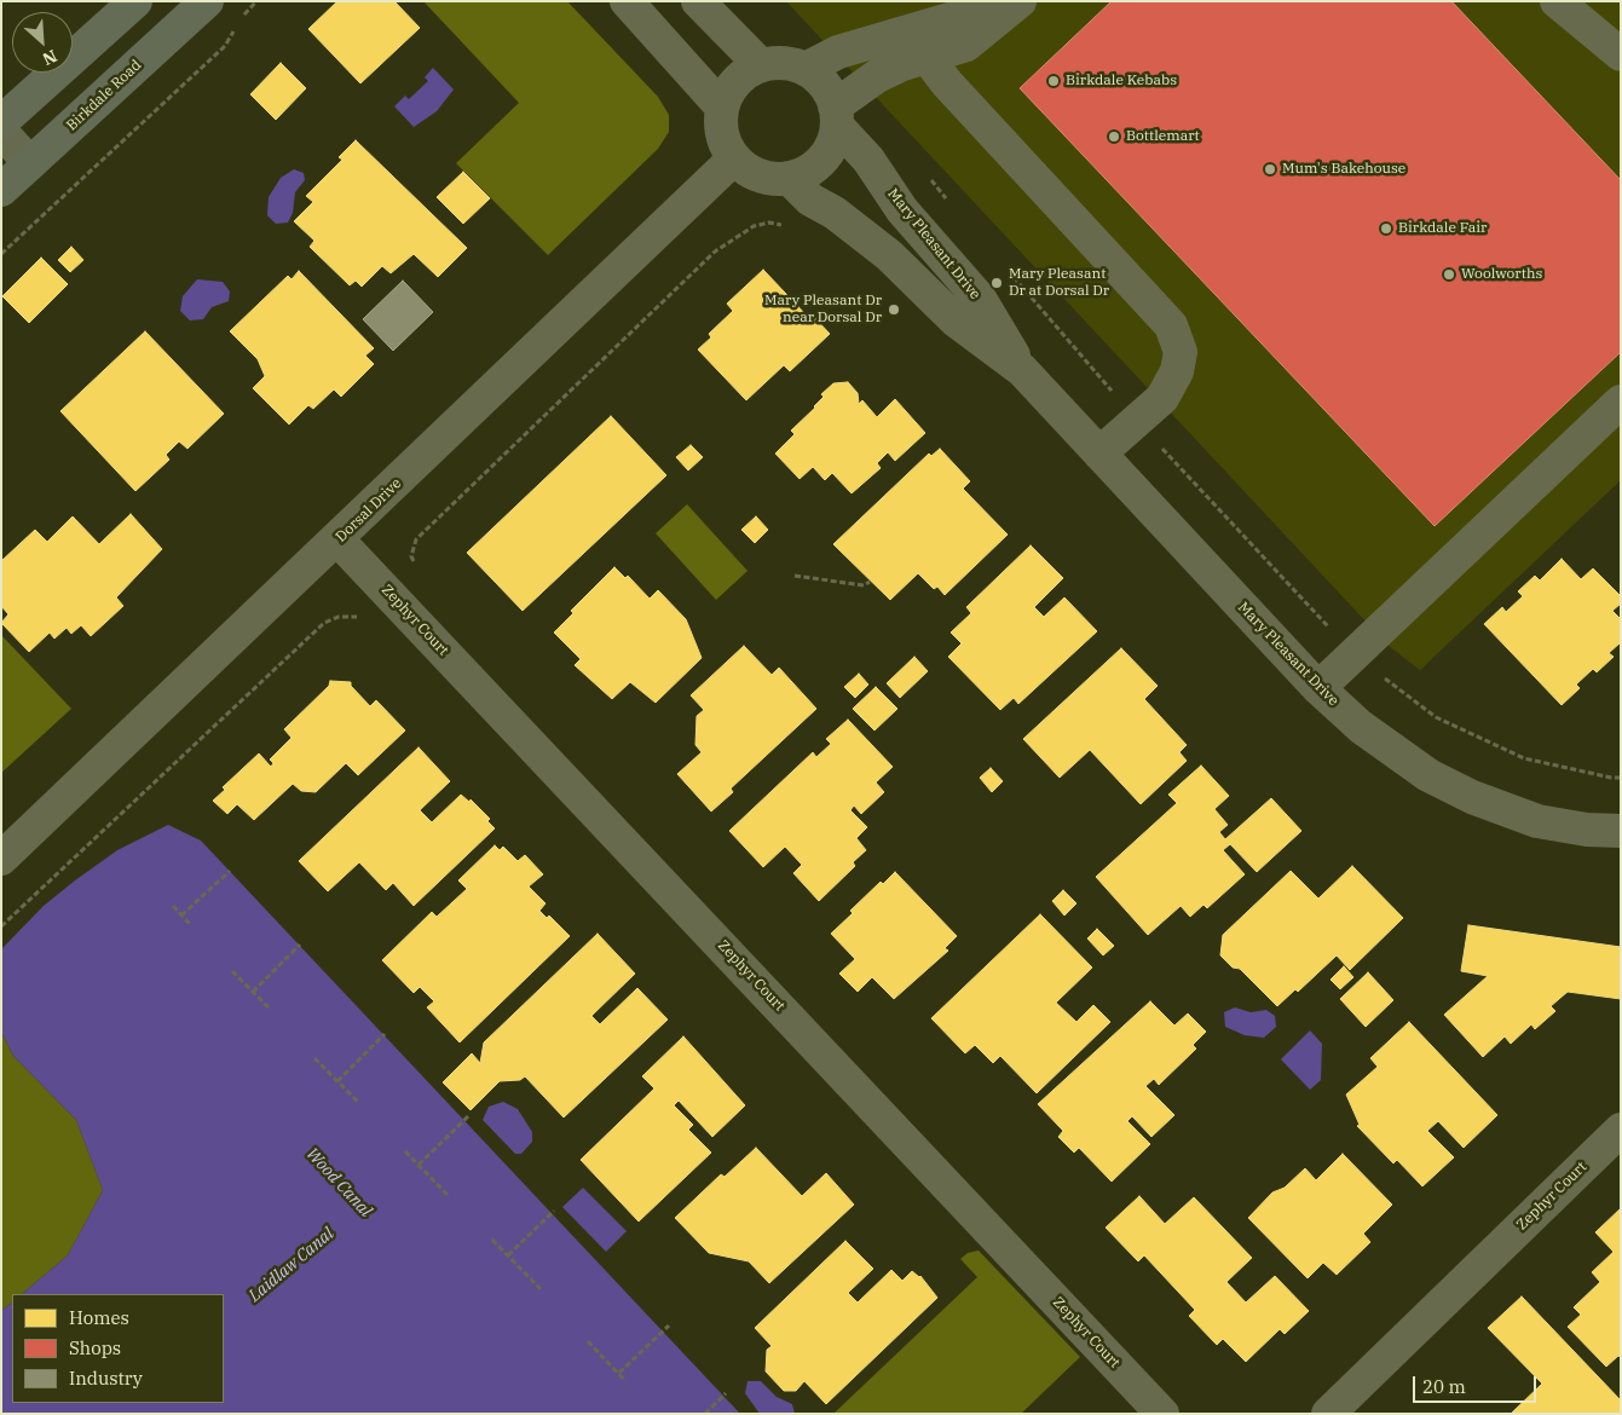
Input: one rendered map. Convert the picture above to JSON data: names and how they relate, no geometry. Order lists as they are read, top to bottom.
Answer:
{
  "streets": {
    "main road": ["Birkdale Road"],
    "street": ["Mary Pleasant Drive", "Dorsal Drive", "Zephyr Court"]
  },
  "crossings": [
    ["Mary Pleasant Drive", "Dorsal Drive"],
    ["Dorsal Drive", "Zephyr Court"]
  ],
  "water": ["Wood Canal", "Laidlaw Canal"],
  "places": [
    "Birkdale Kebabs",
    "Bottlemart",
    "Mum's Bakehouse",
    "Birkdale Fair",
    "Woolworths",
    "Mary Pleasant Dr at Dorsal Dr",
    "Mary Pleasant Dr near Dorsal Dr"
  ],
  "legend": ["Homes", "Shops", "Industry"],
  "scale_bar": "20 m",
  "north": "bottom right"
}
